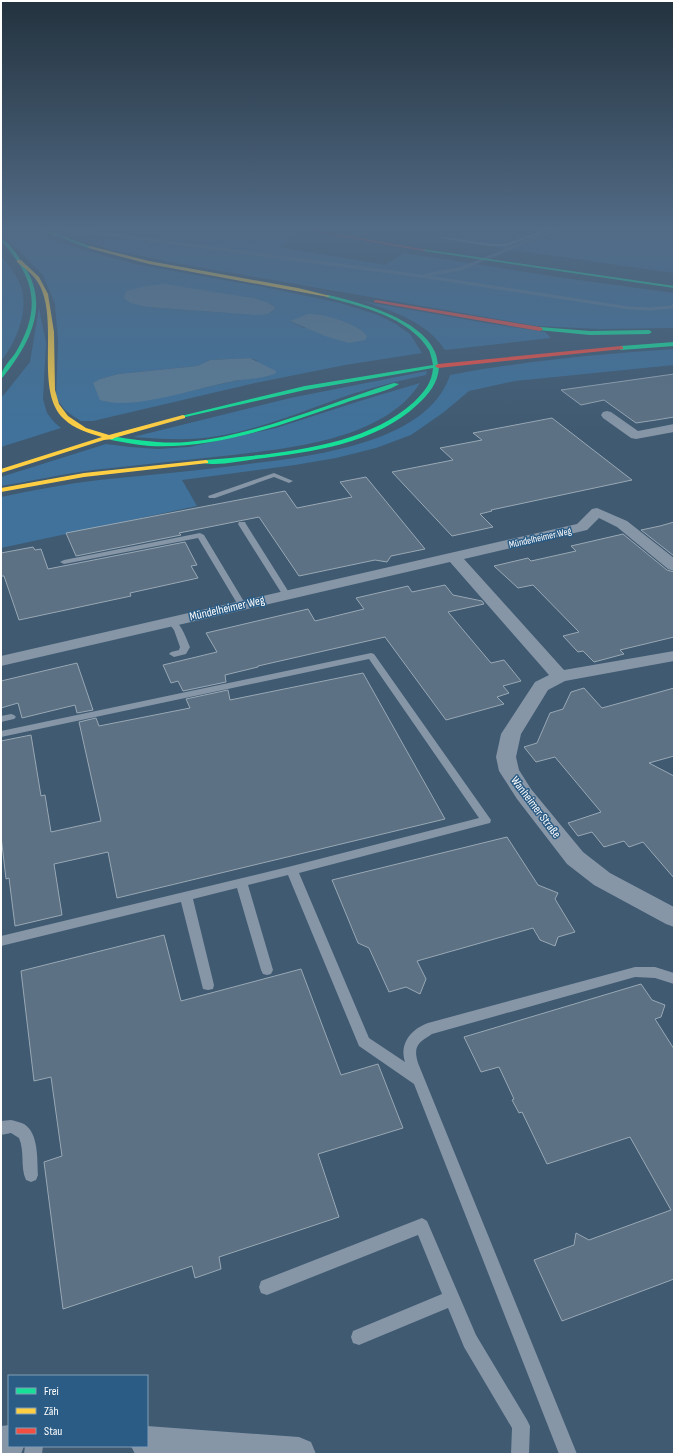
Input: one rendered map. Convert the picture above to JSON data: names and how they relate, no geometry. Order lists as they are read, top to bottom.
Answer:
{
  "streets": {
    "street": ["Mündelheimer Weg", "Wanheimer Straße"]
  },
  "legend": ["Frei", "Zäh", "Stau"]
}
